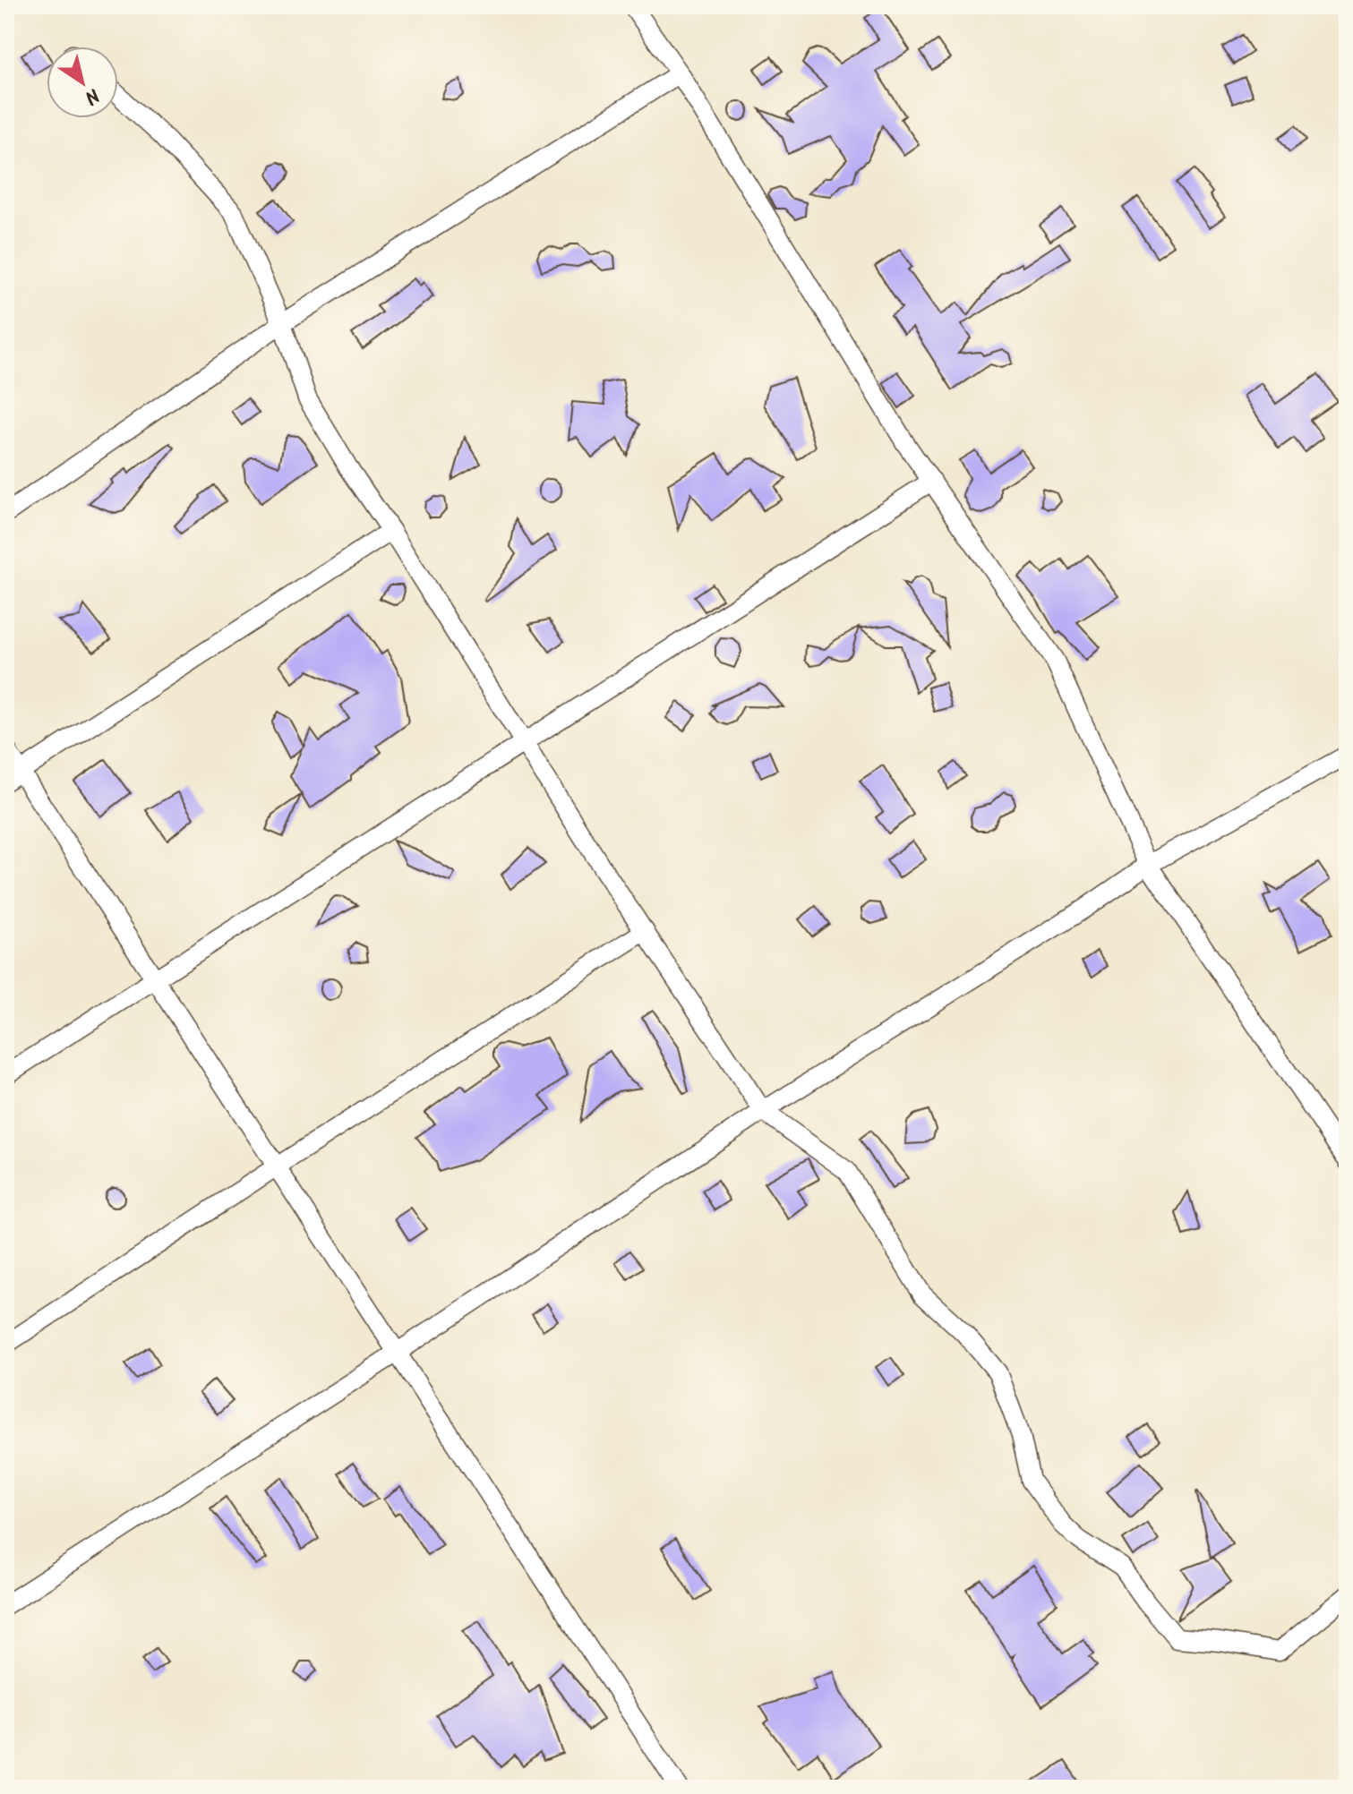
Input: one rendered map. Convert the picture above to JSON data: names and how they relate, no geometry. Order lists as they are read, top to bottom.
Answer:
{
  "north": "bottom right"
}
